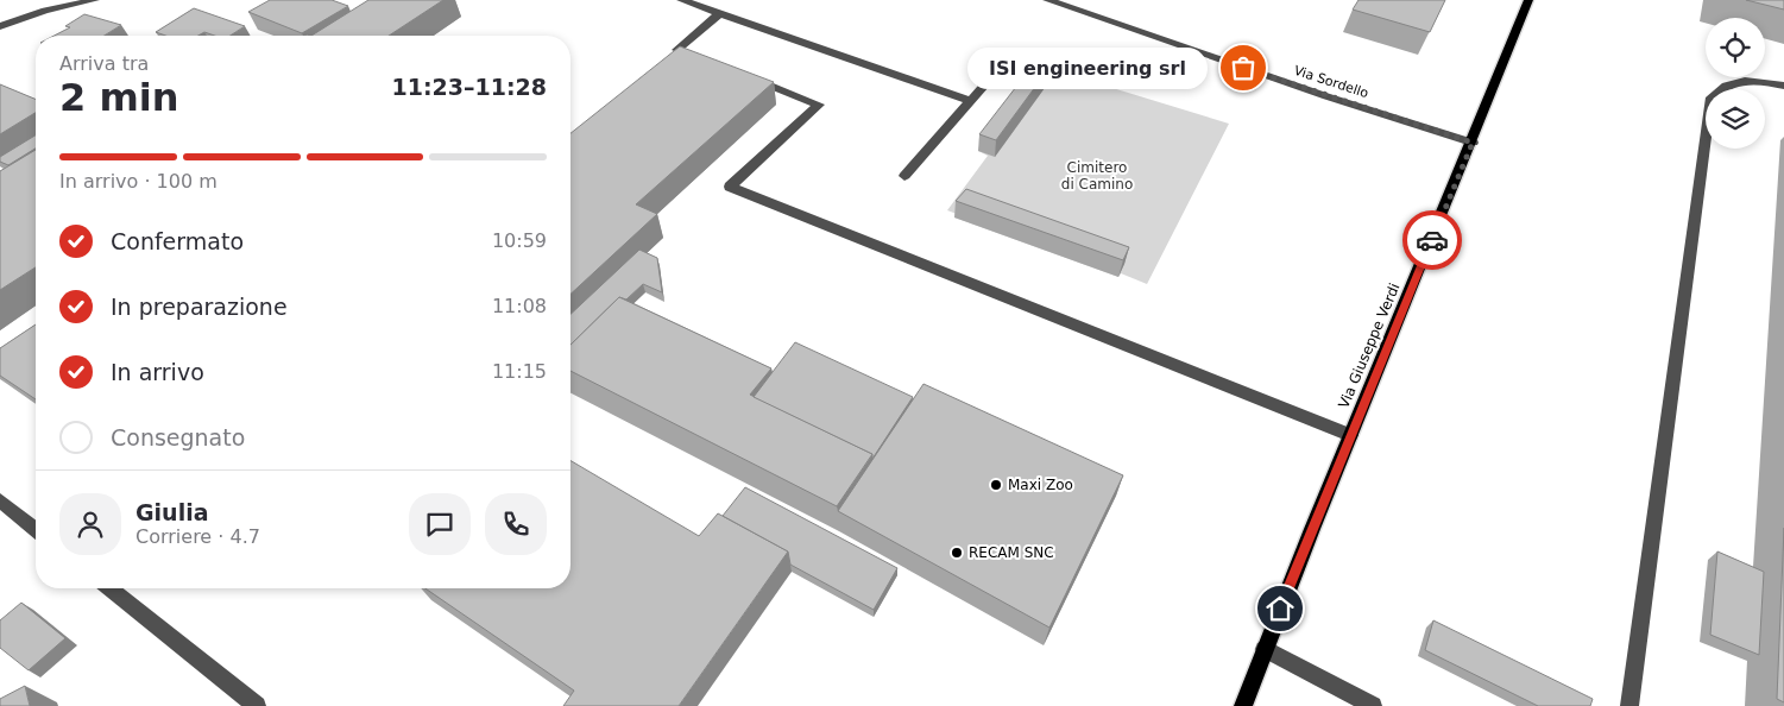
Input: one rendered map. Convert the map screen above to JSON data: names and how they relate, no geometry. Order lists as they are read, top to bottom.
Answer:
{
  "streets": {
    "main road": ["Via Giuseppe Verdi"],
    "street": ["Via Sordello"]
  },
  "crossings": [
    ["Via Sordello", "Via Giuseppe Verdi"]
  ],
  "parks": ["Cimitero di Camino"],
  "places": ["ISI engineering srl", "Maxi Zoo", "RECAM SNC"],
  "page": {
    "heading": ["2 min", "Arriva tra", "11:23–11:28"],
    "panel": ["Giulia", "Corriere · 4.7"],
    "bubble": "ISI engineering srl",
    "bar": "In arrivo · 100 m",
    "list": [
      ["Confermato", "10:59"],
      ["In preparazione", "11:08"],
      ["In arrivo", "11:15"],
      "Consegnato"
    ]
  }
}
